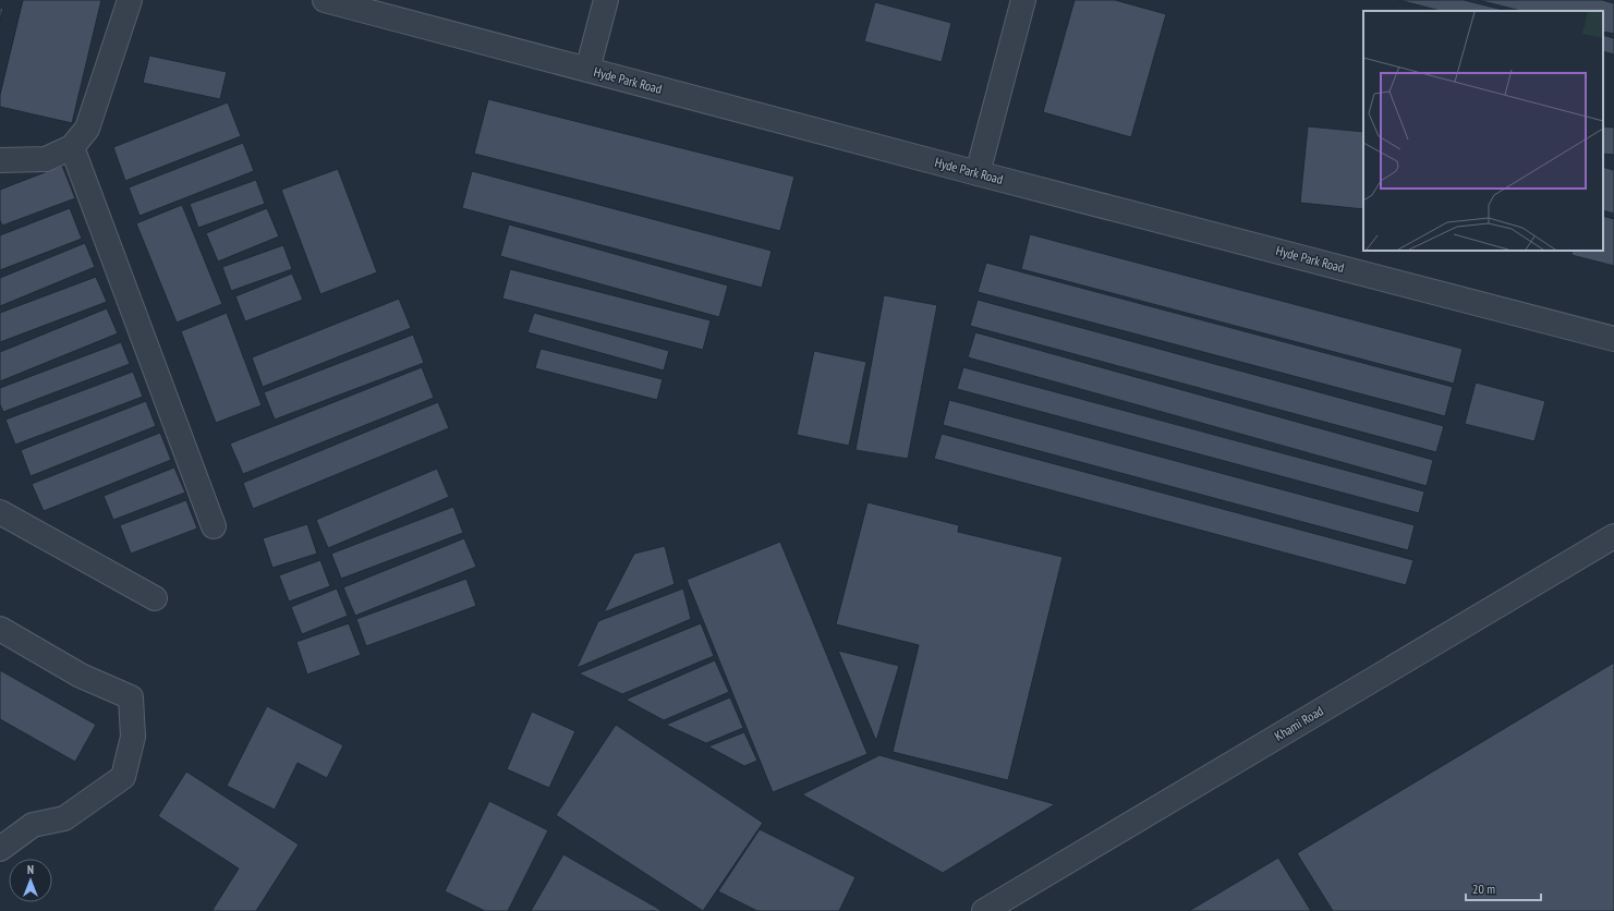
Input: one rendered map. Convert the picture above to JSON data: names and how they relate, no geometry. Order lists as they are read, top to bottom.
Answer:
{
  "streets": {
    "street": ["Hyde Park Road", "Khami Road"]
  },
  "scale_bar": "20 m",
  "north": "top"
}
